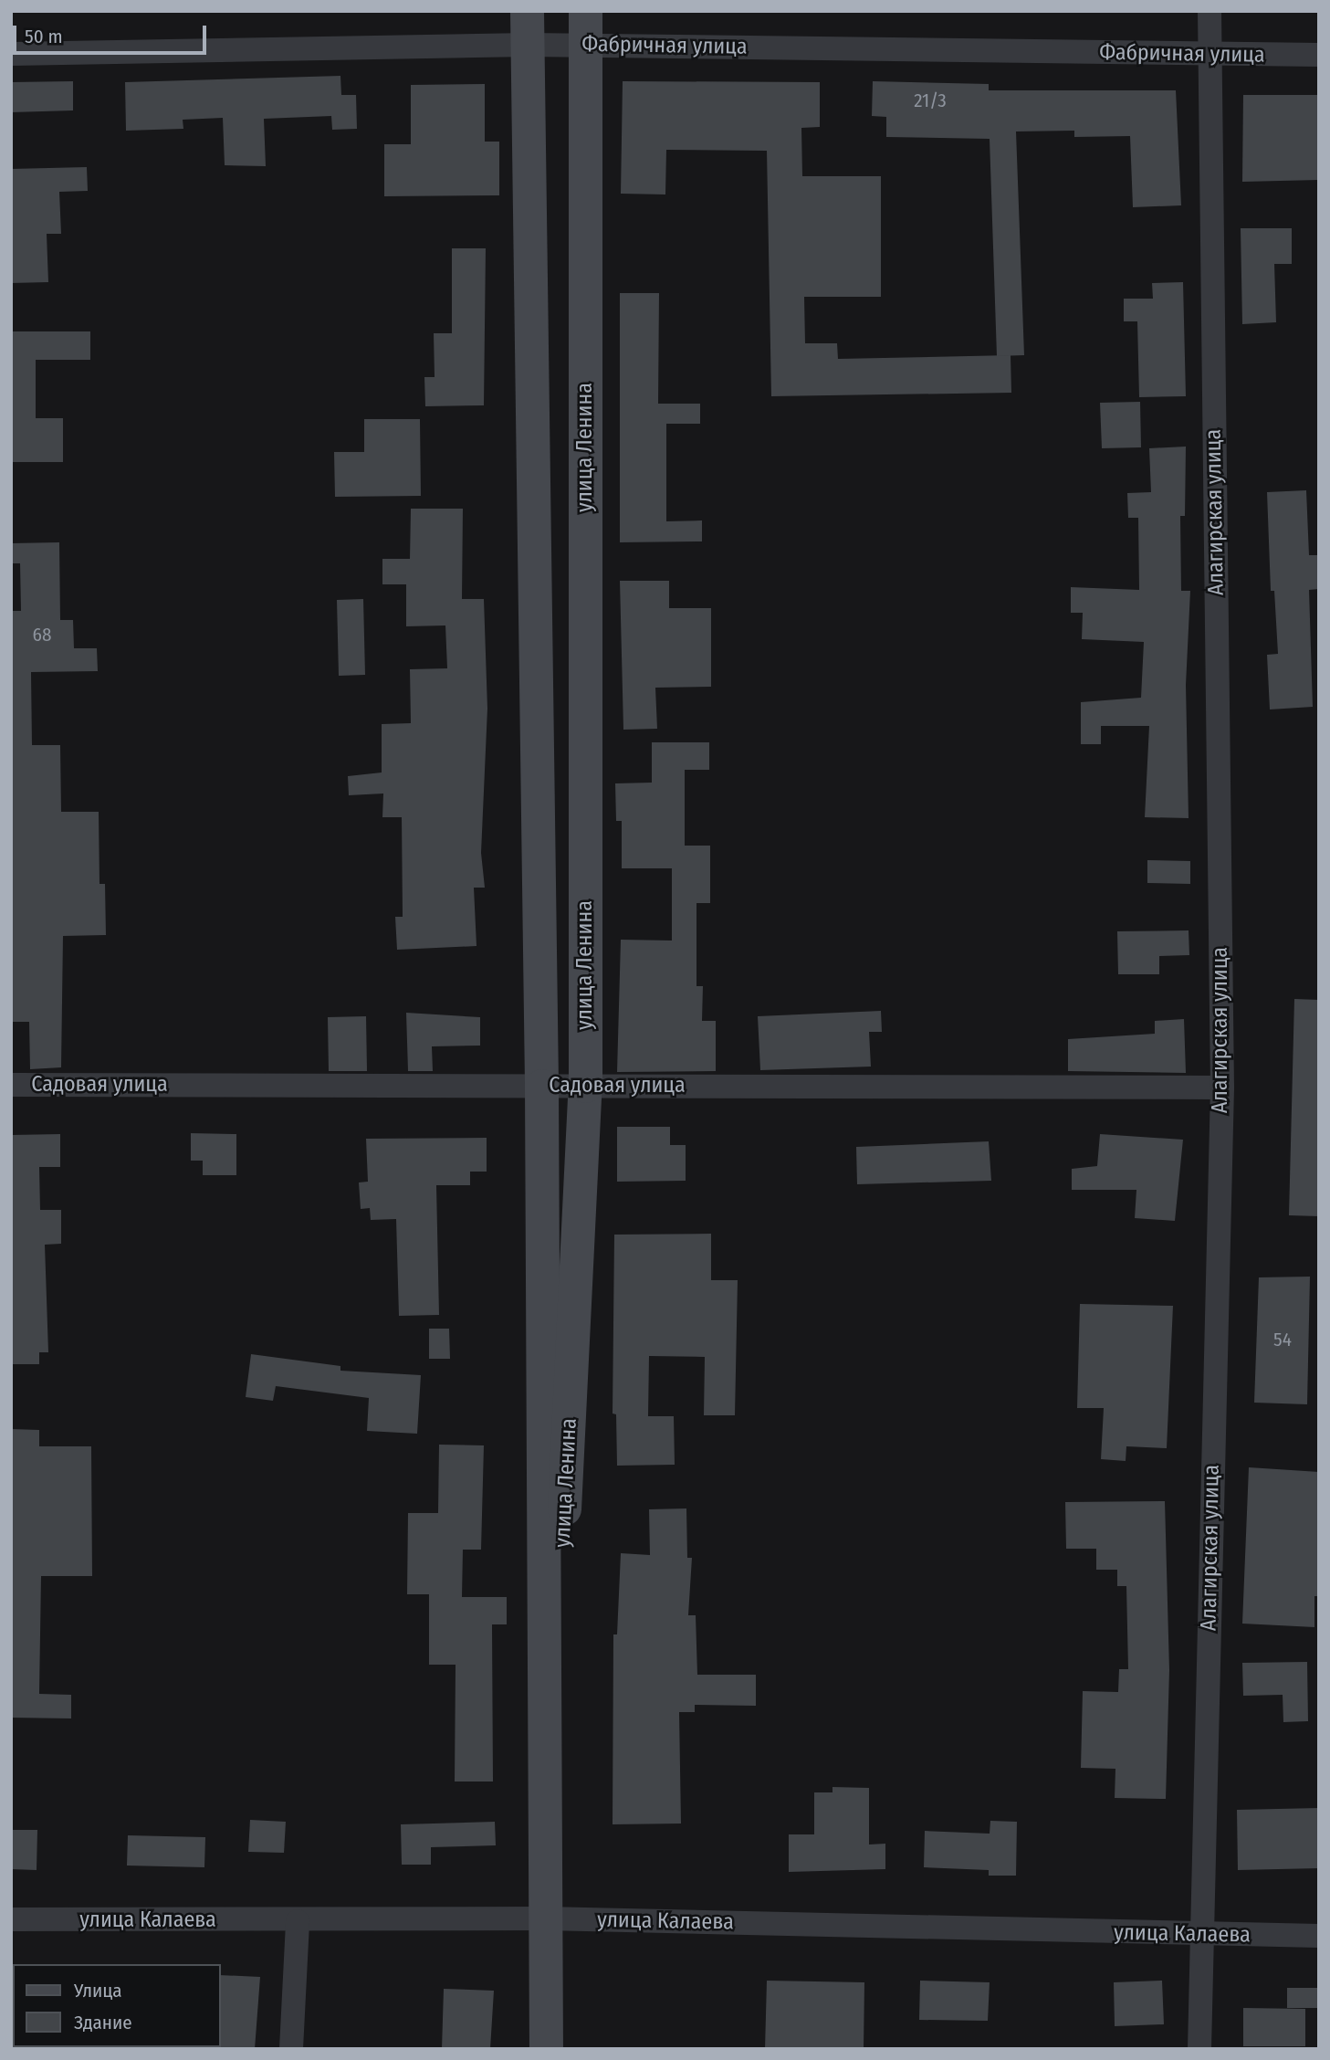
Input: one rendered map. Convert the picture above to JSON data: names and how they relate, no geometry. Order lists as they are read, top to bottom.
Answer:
{
  "streets": {
    "street": [
      "Фабричная улица",
      "улица Ленина",
      "Алагирская улица",
      "Садовая улица",
      "улица Калаева"
    ]
  },
  "crossings": [
    ["Фабричная улица", "улица Ленина"],
    ["Фабричная улица", "Алагирская улица"],
    ["улица Ленина", "Садовая улица"],
    ["улица Ленина", "улица Калаева"],
    ["Алагирская улица", "Садовая улица"],
    ["Алагирская улица", "улица Калаева"]
  ],
  "house_numbers": ["21/3", "68", "54"],
  "legend": ["Улица", "Здание"],
  "scale_bar": "50 m"
}
